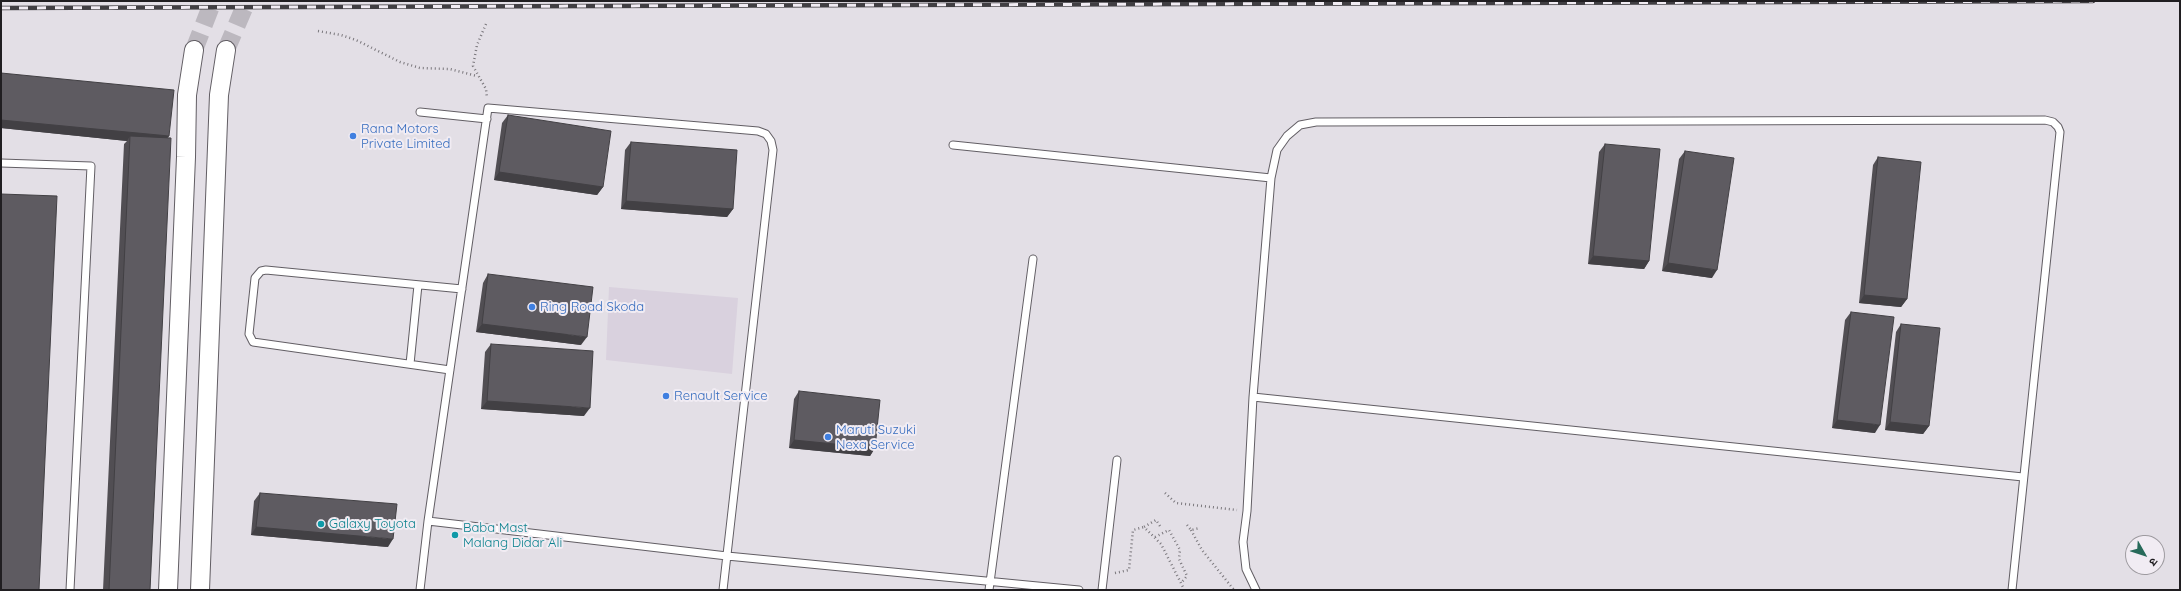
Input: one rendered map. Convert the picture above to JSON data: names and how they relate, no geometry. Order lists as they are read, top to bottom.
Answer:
{
  "places": [
    "Rana Motors Private Limited",
    "Ring Road Skoda",
    "Renault Service",
    "Maruti Suzuki Nexa Service",
    "Galaxy Toyota",
    "Baba Mast Malang Didar Ali"
  ],
  "north": "bottom right"
}
